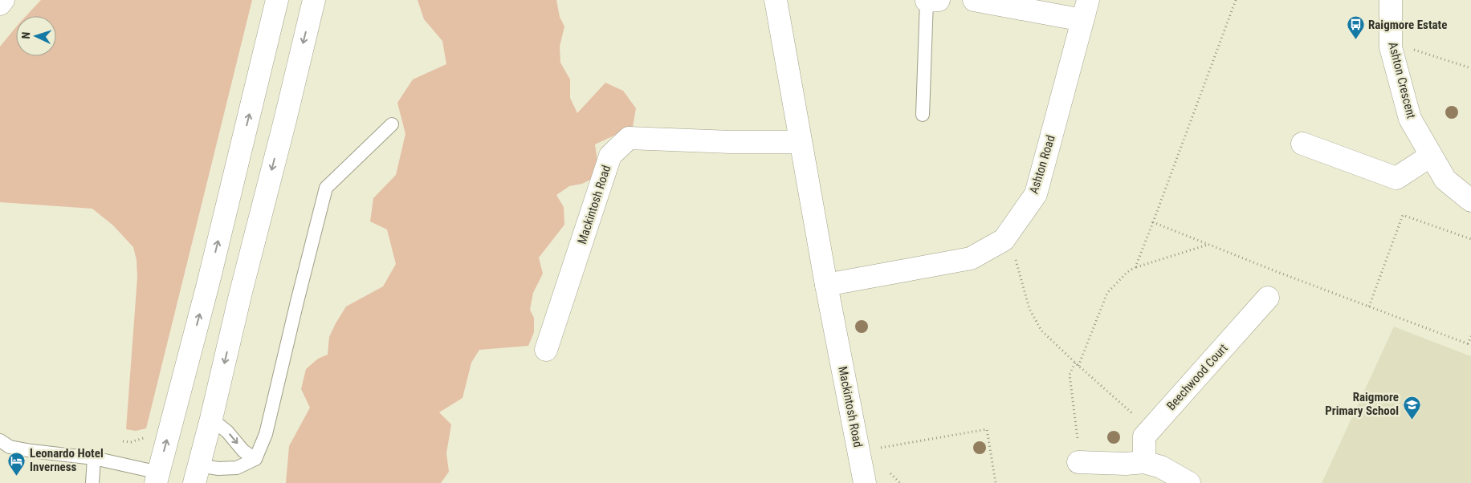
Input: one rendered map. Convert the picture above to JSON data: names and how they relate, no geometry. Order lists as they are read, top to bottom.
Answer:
{
  "streets": {
    "main road": [
      "Ashton Crescent",
      "Ashton Road",
      "Mackintosh Road",
      "Beechwood Court"
    ]
  },
  "crossings": [
    ["Ashton Road", "Mackintosh Road"]
  ],
  "places": {
    "bus stop": ["Raigmore Estate"],
    "school or university": ["Raigmore Primary School"],
    "hotel": ["Leonardo Hotel Inverness"]
  },
  "north": "left"
}
